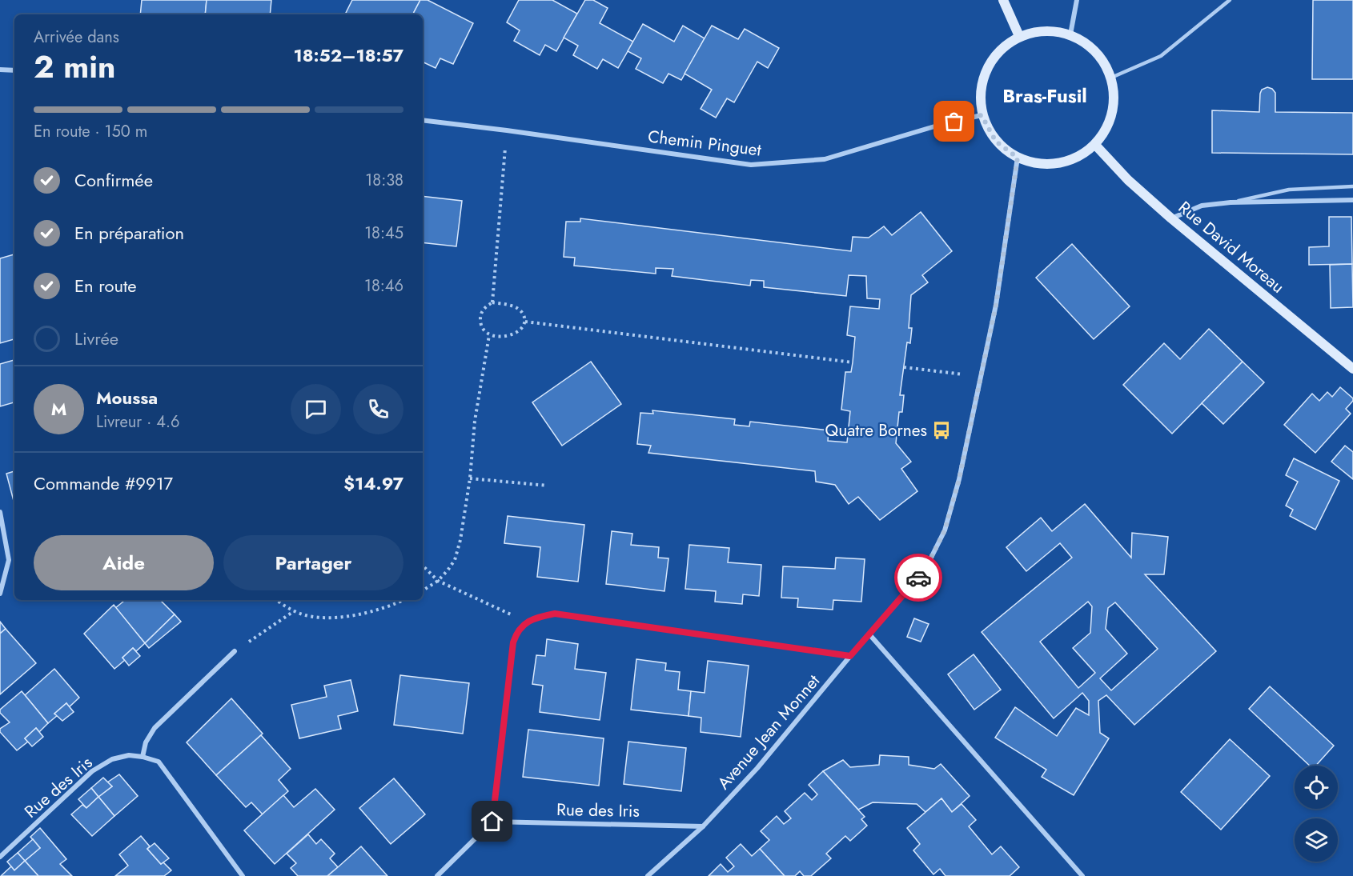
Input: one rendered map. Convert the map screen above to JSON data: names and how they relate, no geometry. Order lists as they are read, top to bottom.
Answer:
{
  "streets": {
    "street": [
      "Chemin Pinguet",
      "Rue David Moreau",
      "Avenue Jean Monnet",
      "Rue des Iris"
    ]
  },
  "crossings": [
    ["Chemin Pinguet", "Rue David Moreau"],
    ["Chemin Pinguet", "Avenue Jean Monnet"],
    ["Rue David Moreau", "Avenue Jean Monnet"],
    ["Avenue Jean Monnet", "Rue des Iris"]
  ],
  "districts": ["Bras-Fusil"],
  "places": {
    "bus stop": ["Quatre Bornes"]
  },
  "page": {
    "heading": ["2 min", "Arrivée dans", "18:52–18:57"],
    "panel": [
      "Moussa",
      "Livreur · 4.6",
      "Commande #9917",
      "$14.97"
    ],
    "bar": "En route · 150 m",
    "list": [
      ["Confirmée", "18:38"],
      ["En préparation", "18:45"],
      ["En route", "18:46"],
      "Livrée"
    ],
    "round": "M",
    "buttons": ["Aide", "Partager"]
  }
}
